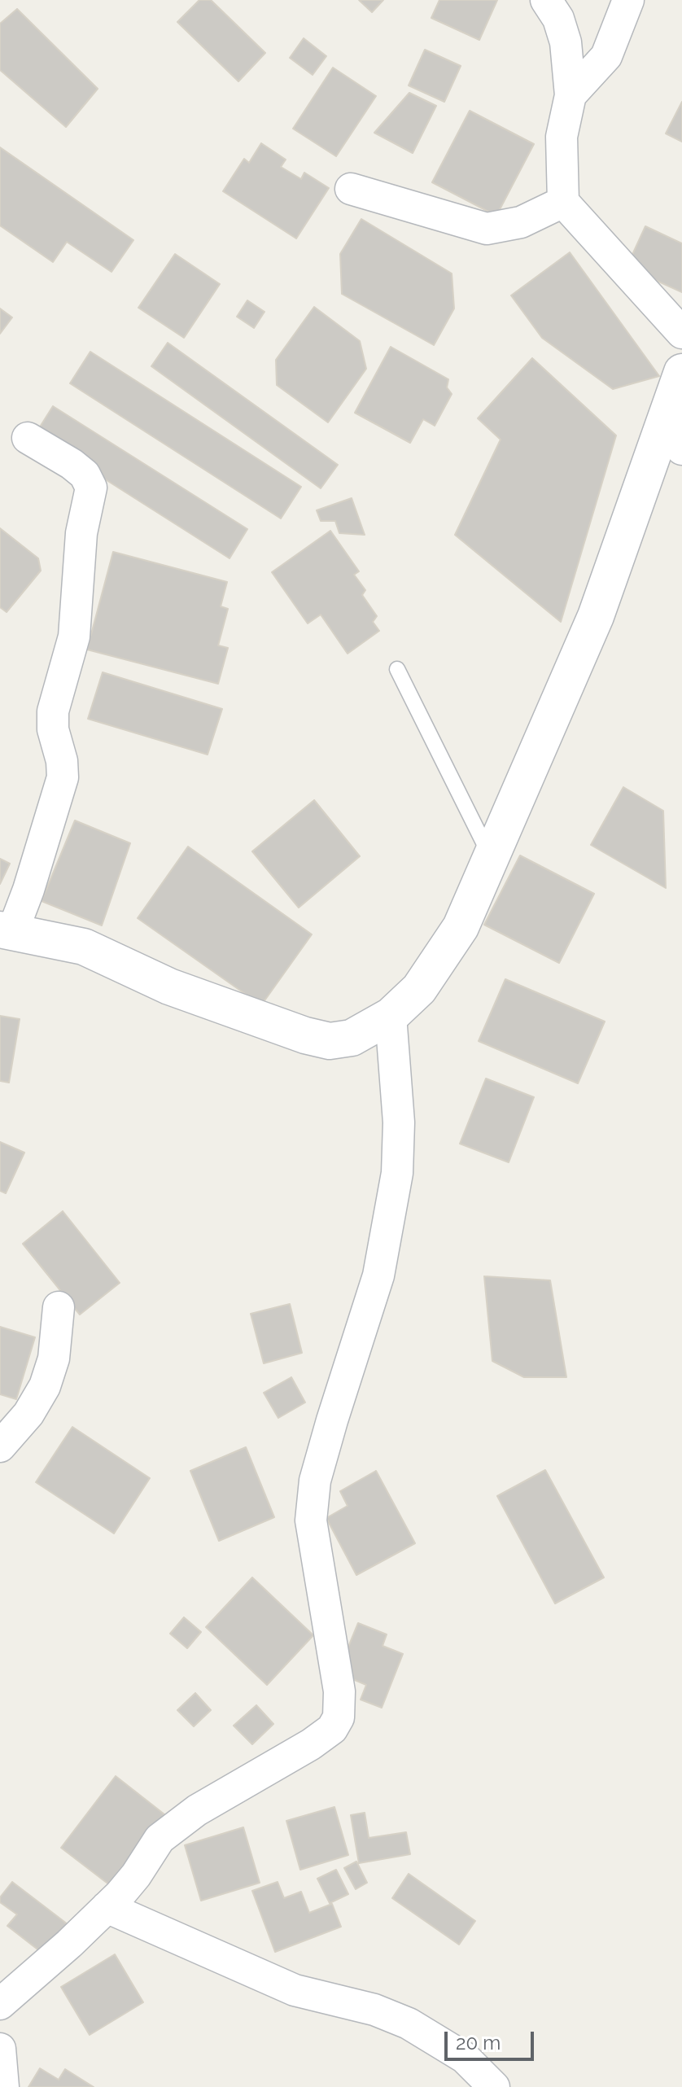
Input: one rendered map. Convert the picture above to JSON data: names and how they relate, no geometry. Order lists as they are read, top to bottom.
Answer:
{
  "scale_bar": "20 m"
}
